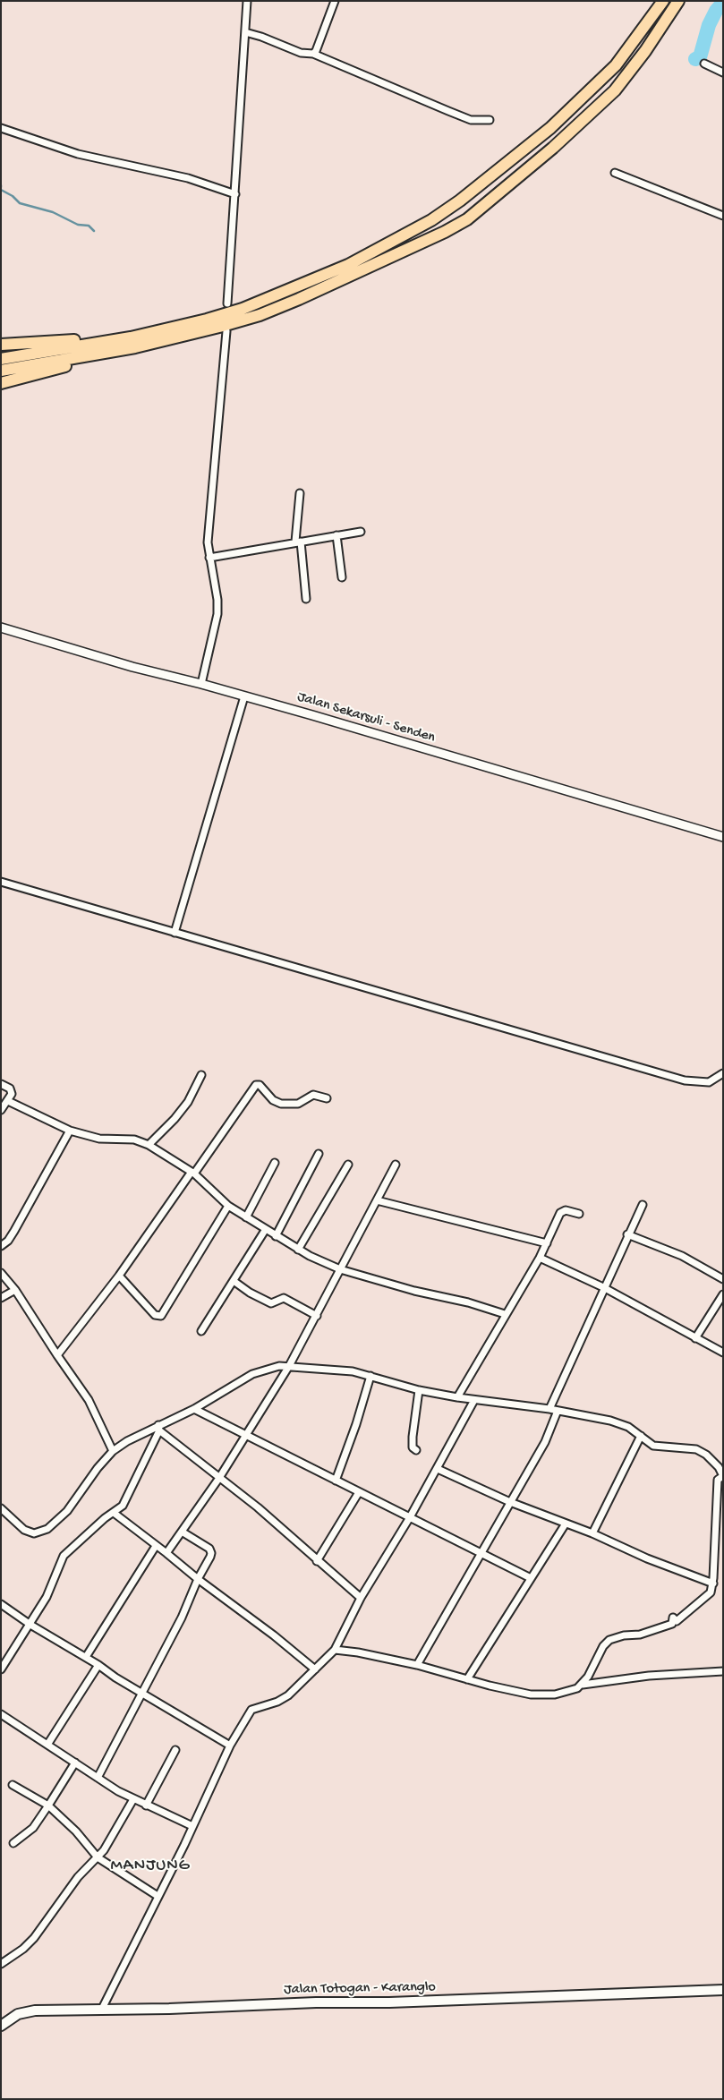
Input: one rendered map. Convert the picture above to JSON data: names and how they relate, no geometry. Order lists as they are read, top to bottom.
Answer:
{
  "streets": {
    "main road": ["Jalan Totogan - Karanglo"],
    "street": ["Jalan Sekarsuli - Senden"]
  },
  "districts": ["MANJUNG"]
}
